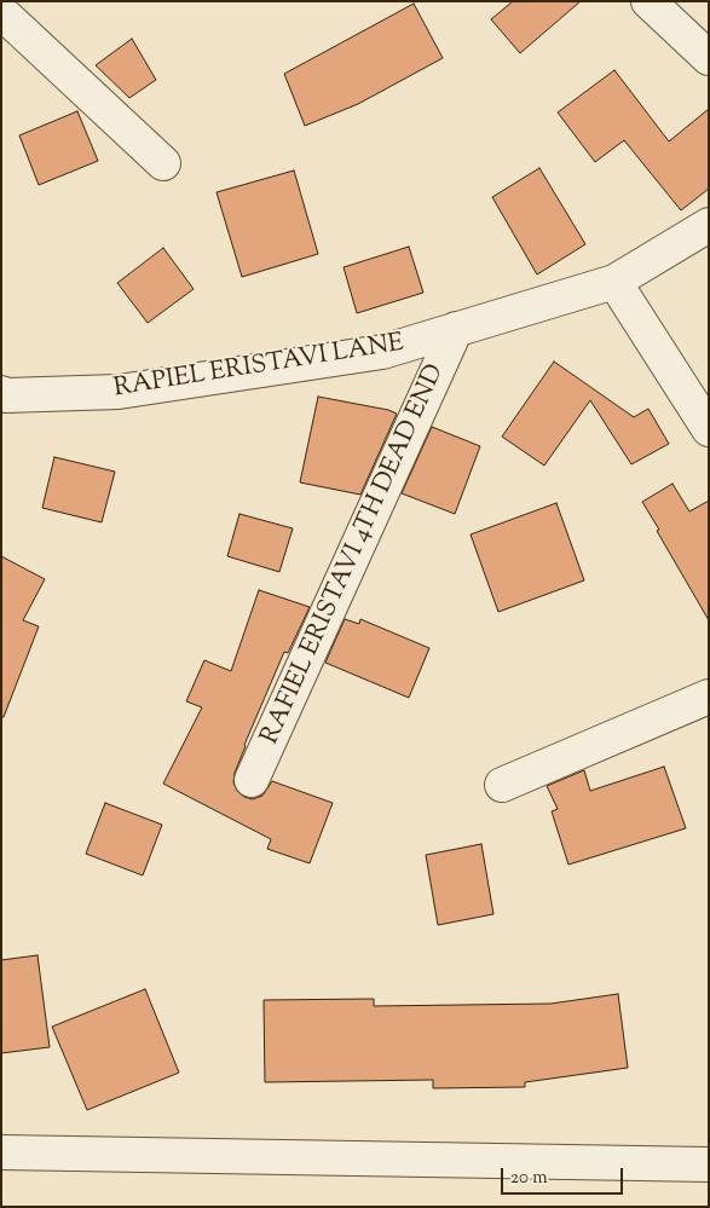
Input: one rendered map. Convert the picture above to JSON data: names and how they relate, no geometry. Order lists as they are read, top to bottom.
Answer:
{
  "streets": {
    "street": ["RAPIEL ERISTAVI LANE", "RAFIEL ERISTAVI 4TH DEAD END"]
  },
  "crossings": [
    ["RAPIEL ERISTAVI LANE", "RAFIEL ERISTAVI 4TH DEAD END"]
  ],
  "scale_bar": "20 m"
}
